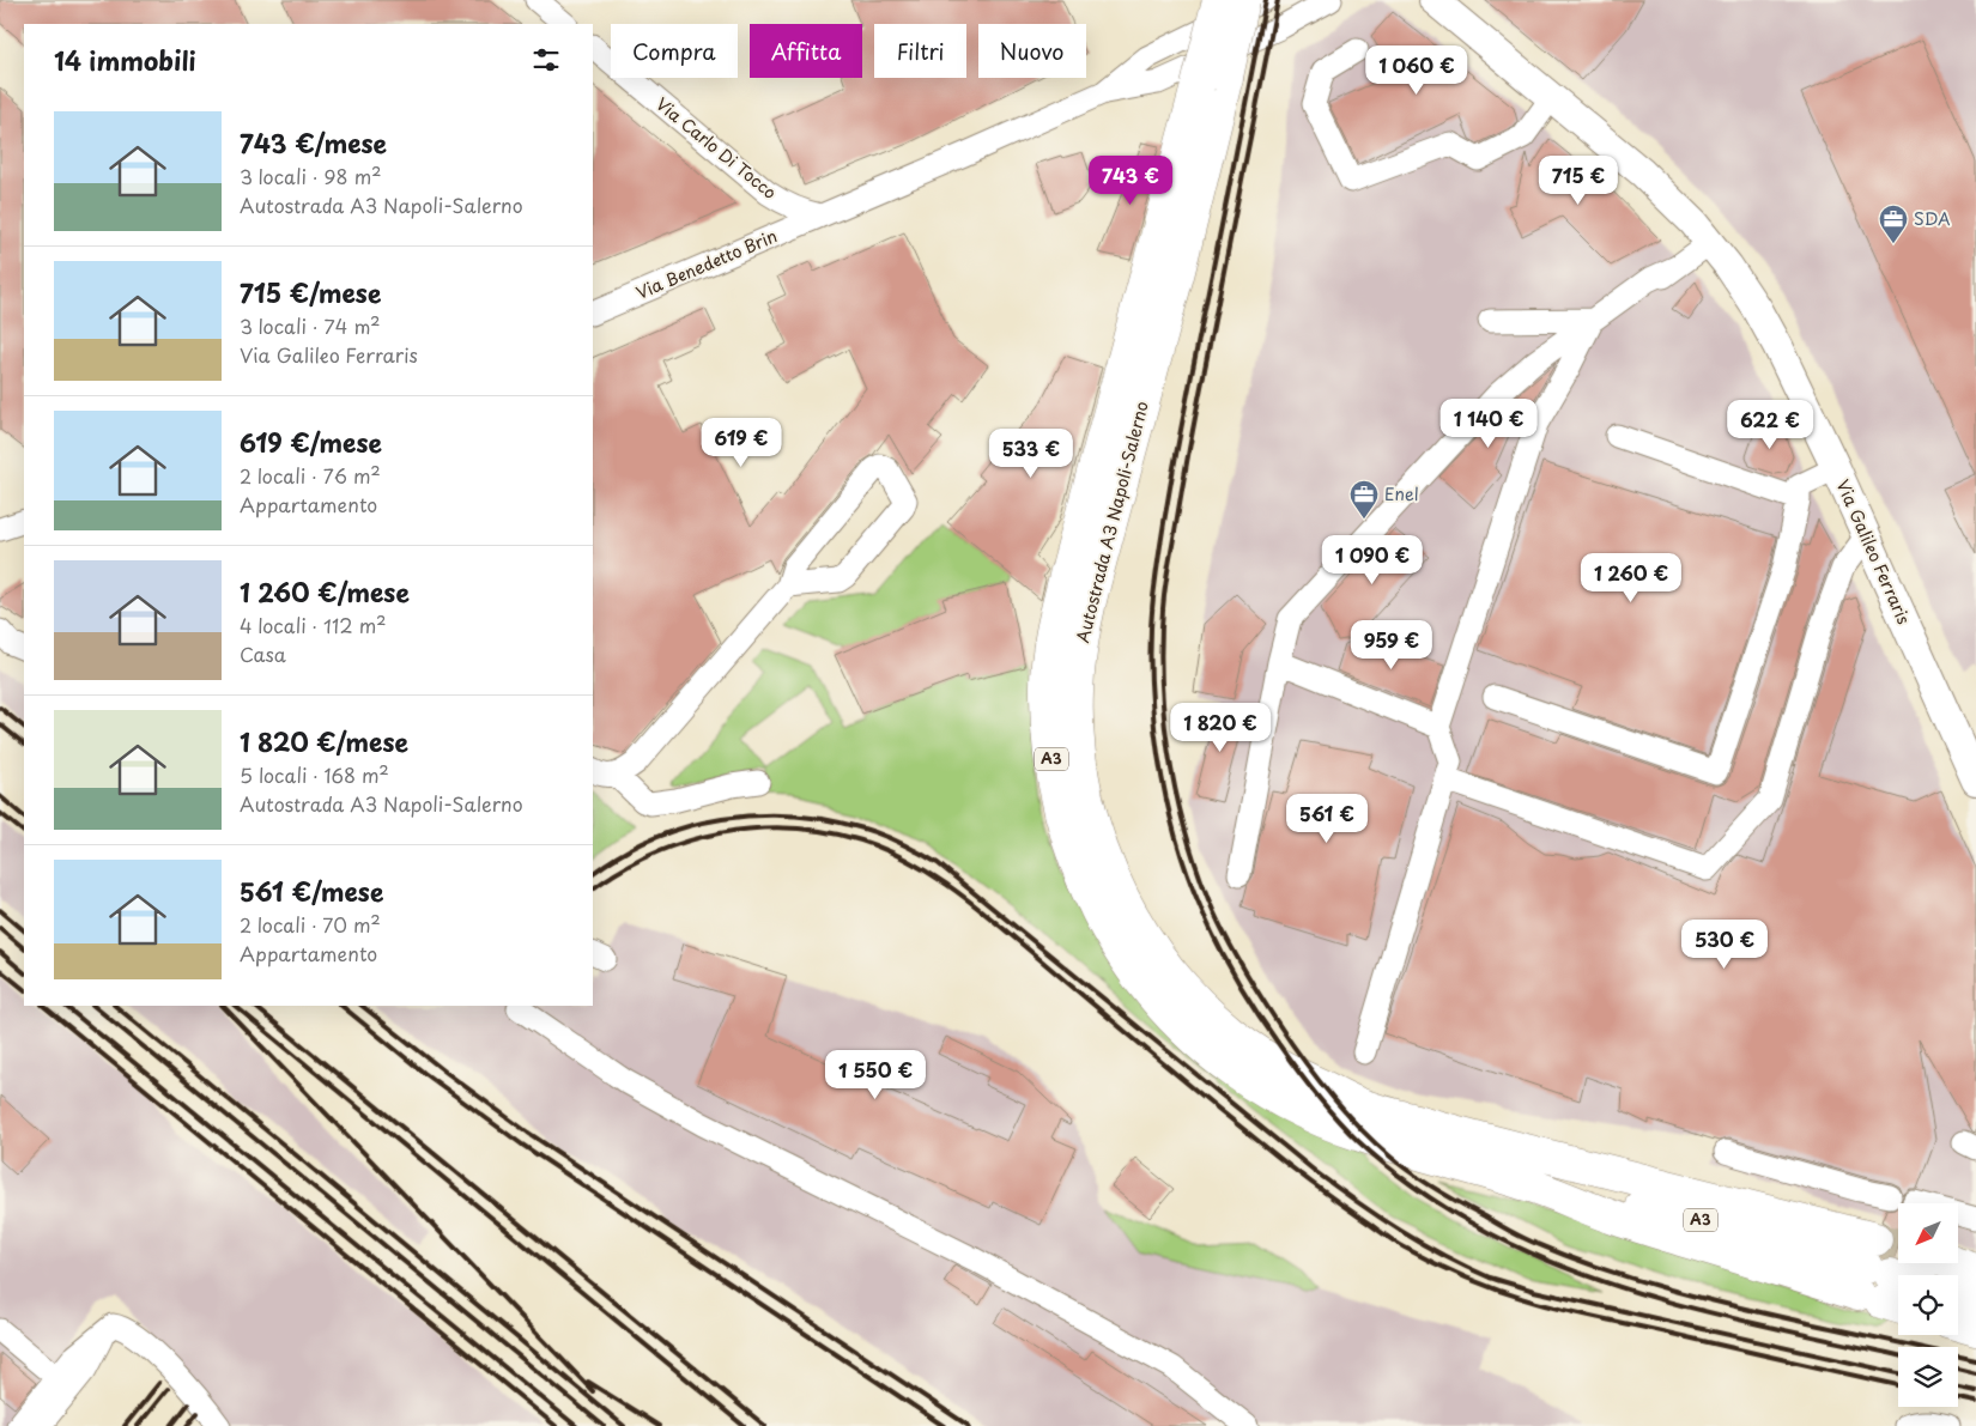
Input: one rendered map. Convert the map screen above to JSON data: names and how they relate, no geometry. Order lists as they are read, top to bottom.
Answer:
{
  "streets": {
    "highway": ["Autostrada A3 Napoli-Salerno", "A3"],
    "main road": ["Via Galileo Ferraris"],
    "street": ["Via Carlo Di Tocco", "Via Benedetto Brin"]
  },
  "crossings": [
    ["Via Carlo Di Tocco", "Via Benedetto Brin"],
    ["Autostrada A3 Napoli-Salerno", "A3"]
  ],
  "places": {
    "office": ["SDA", "Enel"]
  },
  "north": "bottom left",
  "page": {
    "chip": [
      "Compra",
      "Affitta",
      "Filtri",
      "Nuovo"
    ],
    "heading": "14 immobili",
    "price": [
      "1 060 €",
      "743 €",
      "715 €",
      "1 140 €",
      "622 €",
      "619 €",
      "533 €",
      "1 090 €",
      "1 260 €",
      "959 €",
      "1 820 €",
      "561 €",
      "530 €",
      "1 550 €"
    ],
    "list": [
      {
        "name": "743 €/mese",
        "note": "3 locali · 98 m² · Autostrada A3 Napoli-Salerno"
      },
      {
        "name": "715 €/mese",
        "note": "3 locali · 74 m² · Via Galileo Ferraris"
      },
      {
        "name": "619 €/mese",
        "note": "2 locali · 76 m² · Appartamento"
      },
      {
        "name": "1 260 €/mese",
        "note": "4 locali · 112 m² · Casa"
      },
      {
        "name": "1 820 €/mese",
        "note": "5 locali · 168 m² · Autostrada A3 Napoli-Salerno"
      },
      {
        "name": "561 €/mese",
        "note": "2 locali · 70 m² · Appartamento"
      }
    ]
  }
}
